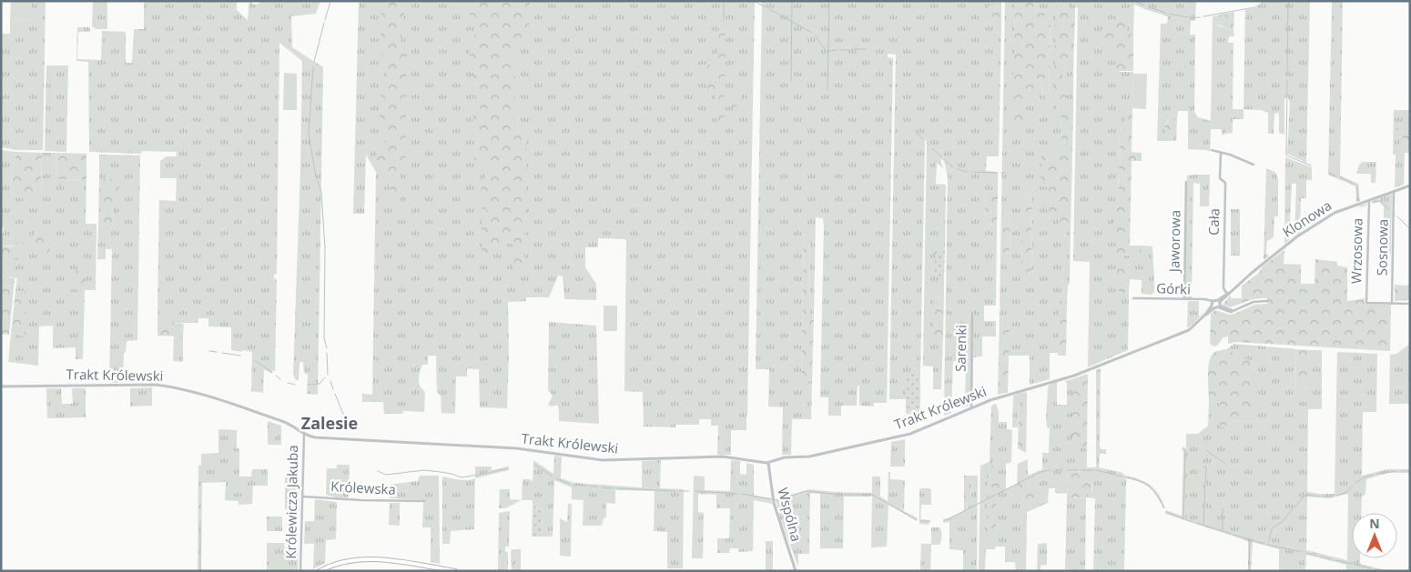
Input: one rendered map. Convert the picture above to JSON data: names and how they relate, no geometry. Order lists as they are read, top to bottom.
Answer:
{
  "streets": {
    "street": [
      "Klonowa",
      "Cała",
      "Jaworowa",
      "Sosnowa",
      "Wrzosowa",
      "Górki",
      "Sarenki",
      "Trakt Królewski",
      "Królewska",
      "Królewicza Jakuba",
      "Wspólna"
    ]
  },
  "crossings": [
    ["Klonowa", "Cała"],
    ["Klonowa", "Sosnowa"],
    ["Klonowa", "Wrzosowa"],
    ["Jaworowa", "Górki"],
    ["Sosnowa", "Wrzosowa"],
    ["Sarenki", "Trakt Królewski"],
    ["Trakt Królewski", "Królewicza Jakuba"],
    ["Trakt Królewski", "Wspólna"],
    ["Królewska", "Królewicza Jakuba"]
  ],
  "districts": ["Zalesie"],
  "north": "top"
}
